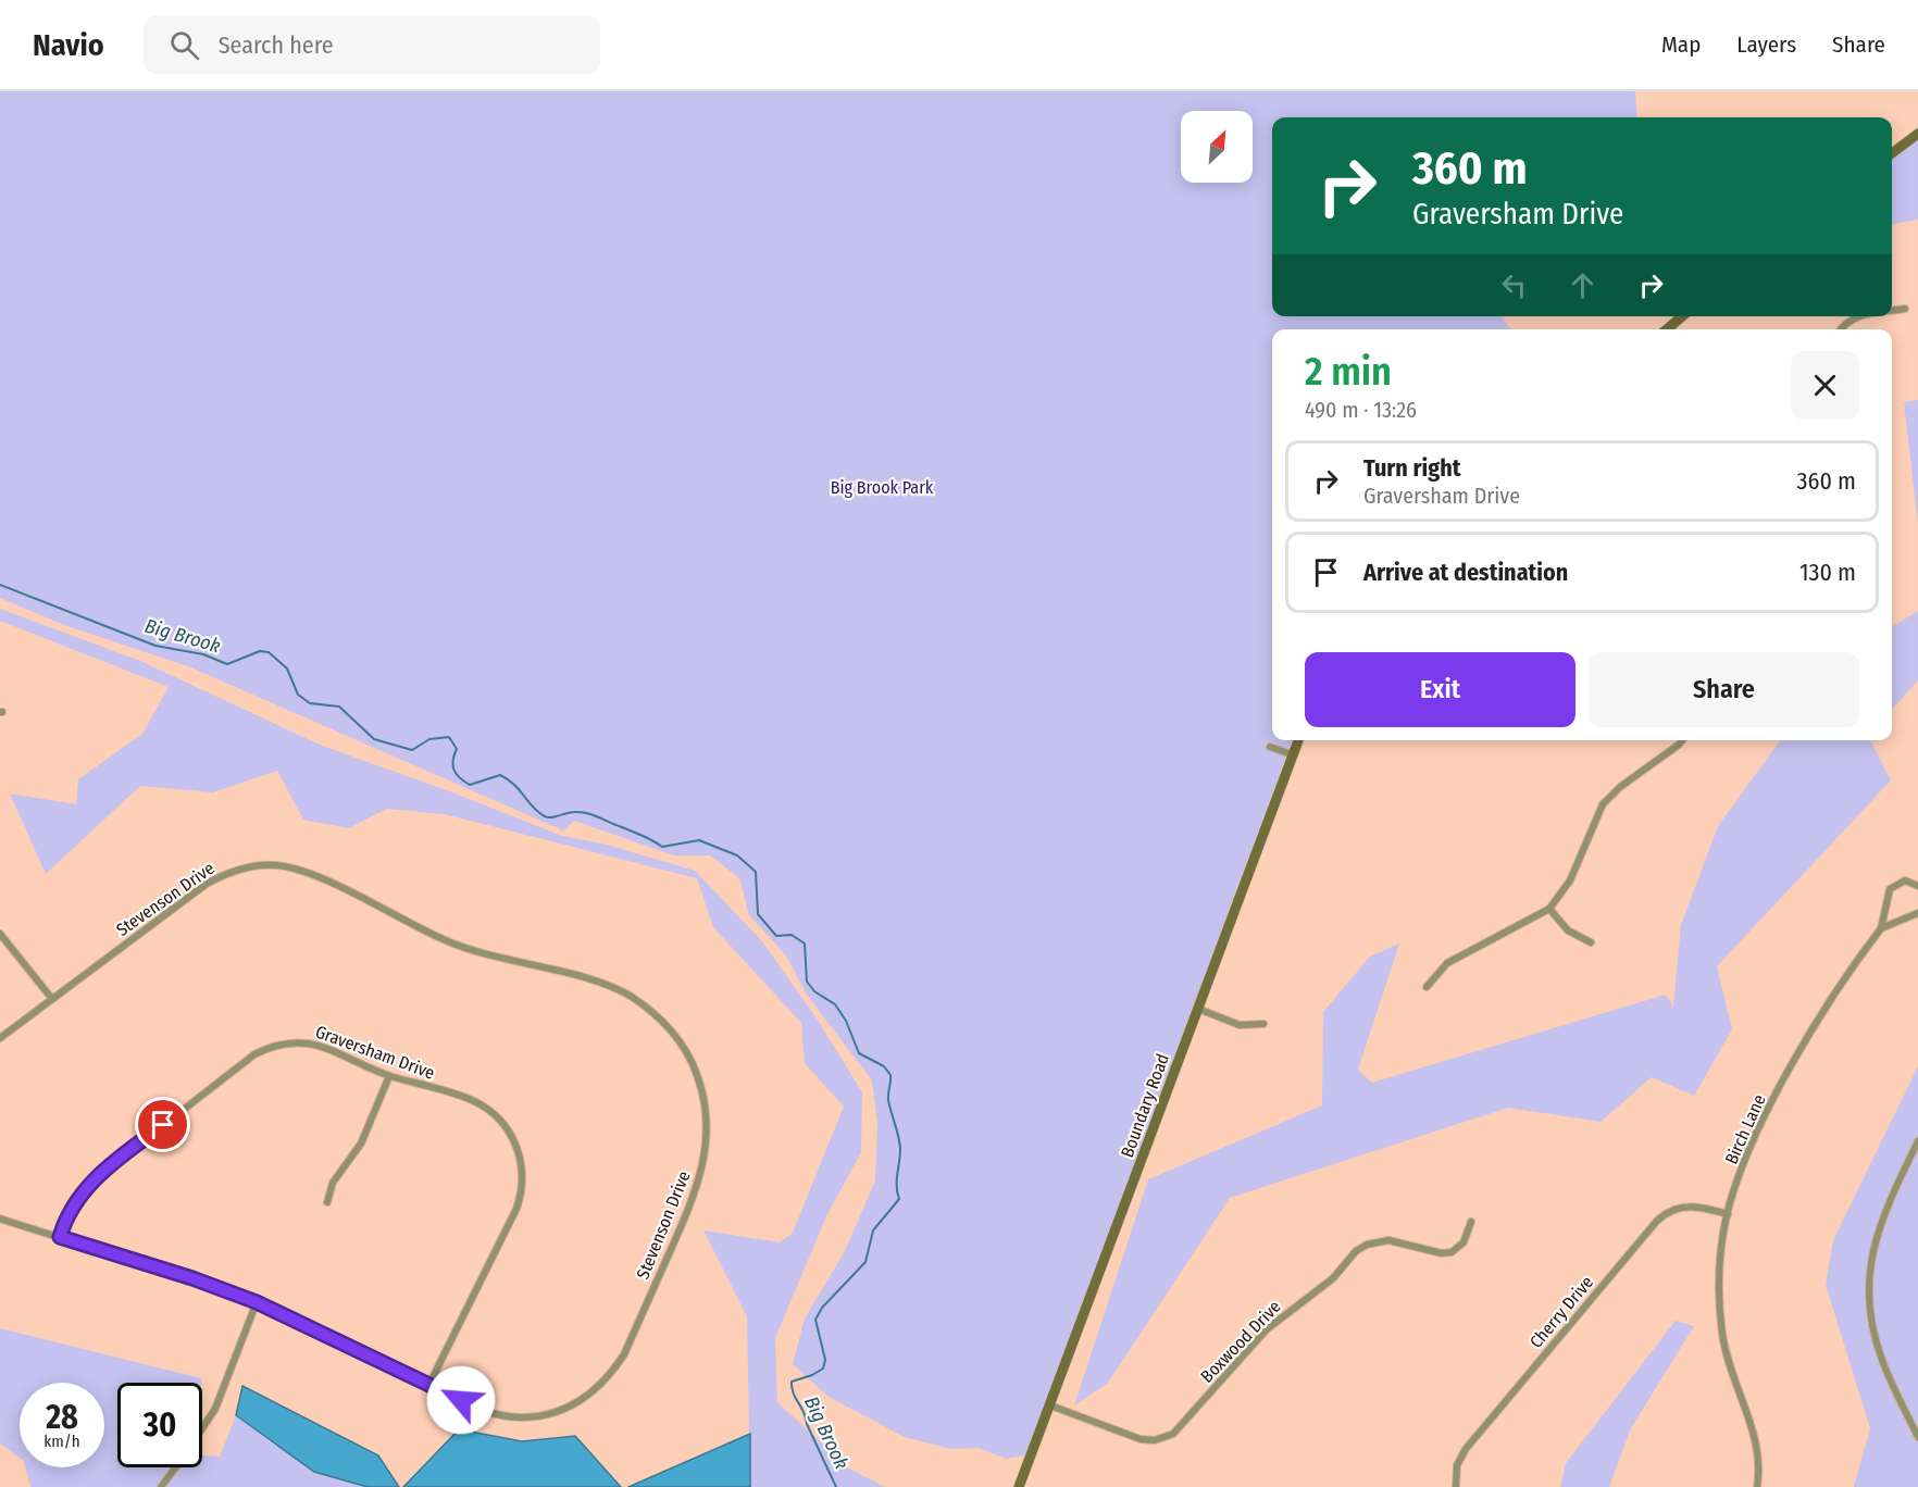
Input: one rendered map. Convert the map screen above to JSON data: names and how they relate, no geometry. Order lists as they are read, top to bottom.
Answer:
{
  "streets": {
    "street": [
      "Stevenson Drive",
      "Graversham Drive",
      "Boundary Road",
      "Birch Lane",
      "Cherry Drive",
      "Boxwood Drive"
    ]
  },
  "crossings": [
    ["Stevenson Drive", "Graversham Drive"],
    ["Boundary Road", "Boxwood Drive"],
    ["Birch Lane", "Cherry Drive"]
  ],
  "water": ["Big Brook"],
  "parks": ["Big Brook Park"],
  "north": "top right",
  "page": {
    "header": "Navio",
    "search": "Search here",
    "nav": ["Map", "Layers", "Share"],
    "turn": ["360 m", "Graversham Drive"],
    "heading": ["2 min", "490 m · 13:26"],
    "list": [
      {
        "name": "Turn right",
        "note": "Graversham Drive",
        "value": "360 m"
      },
      {
        "name": "Arrive at destination",
        "value": "130 m"
      }
    ],
    "buttons": ["Exit", "Share"],
    "speed": "28 km/h",
    "limit": "30"
  }
}
